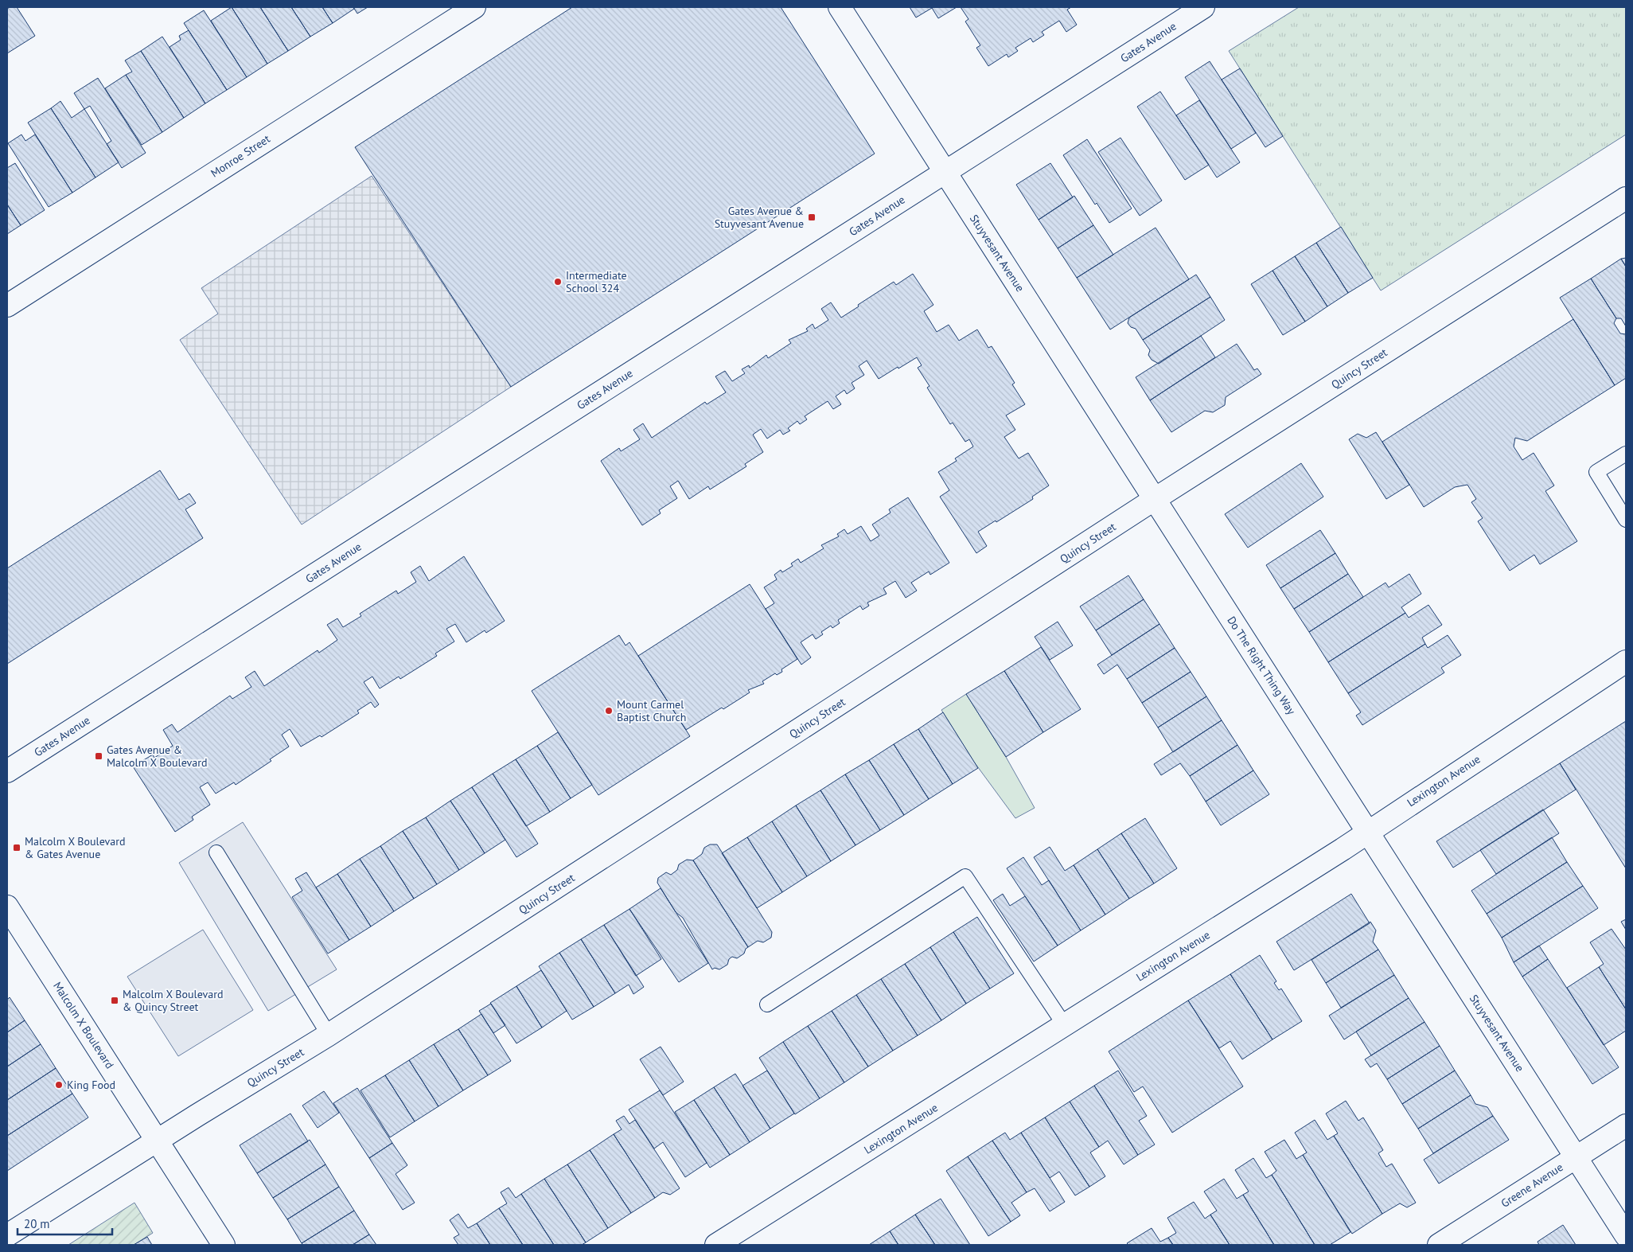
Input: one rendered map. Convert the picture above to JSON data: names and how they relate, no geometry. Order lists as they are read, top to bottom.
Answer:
{
  "streets": {
    "street": [
      "Gates Avenue",
      "Monroe Street",
      "Stuyvesant Avenue",
      "Quincy Street",
      "Do The Right Thing Way",
      "Lexington Avenue",
      "Malcolm X Boulevard",
      "Greene Avenue"
    ]
  },
  "crossings": [
    ["Gates Avenue", "Stuyvesant Avenue"],
    ["Stuyvesant Avenue", "Quincy Street"],
    ["Stuyvesant Avenue", "Do The Right Thing Way"],
    ["Stuyvesant Avenue", "Lexington Avenue"],
    ["Stuyvesant Avenue", "Greene Avenue"],
    ["Quincy Street", "Do The Right Thing Way"],
    ["Quincy Street", "Malcolm X Boulevard"],
    ["Do The Right Thing Way", "Lexington Avenue"]
  ],
  "places": {
    "transit": [
      "Gates Avenue & Stuyvesant Avenue",
      "Gates Avenue & Malcolm X Boulevard",
      "Malcolm X Boulevard & Gates Avenue",
      "Malcolm X Boulevard & Quincy Street"
    ],
    "other": ["Intermediate School 324", "Mount Carmel Baptist Church", "King Food"]
  },
  "scale_bar": "20 m"
}
